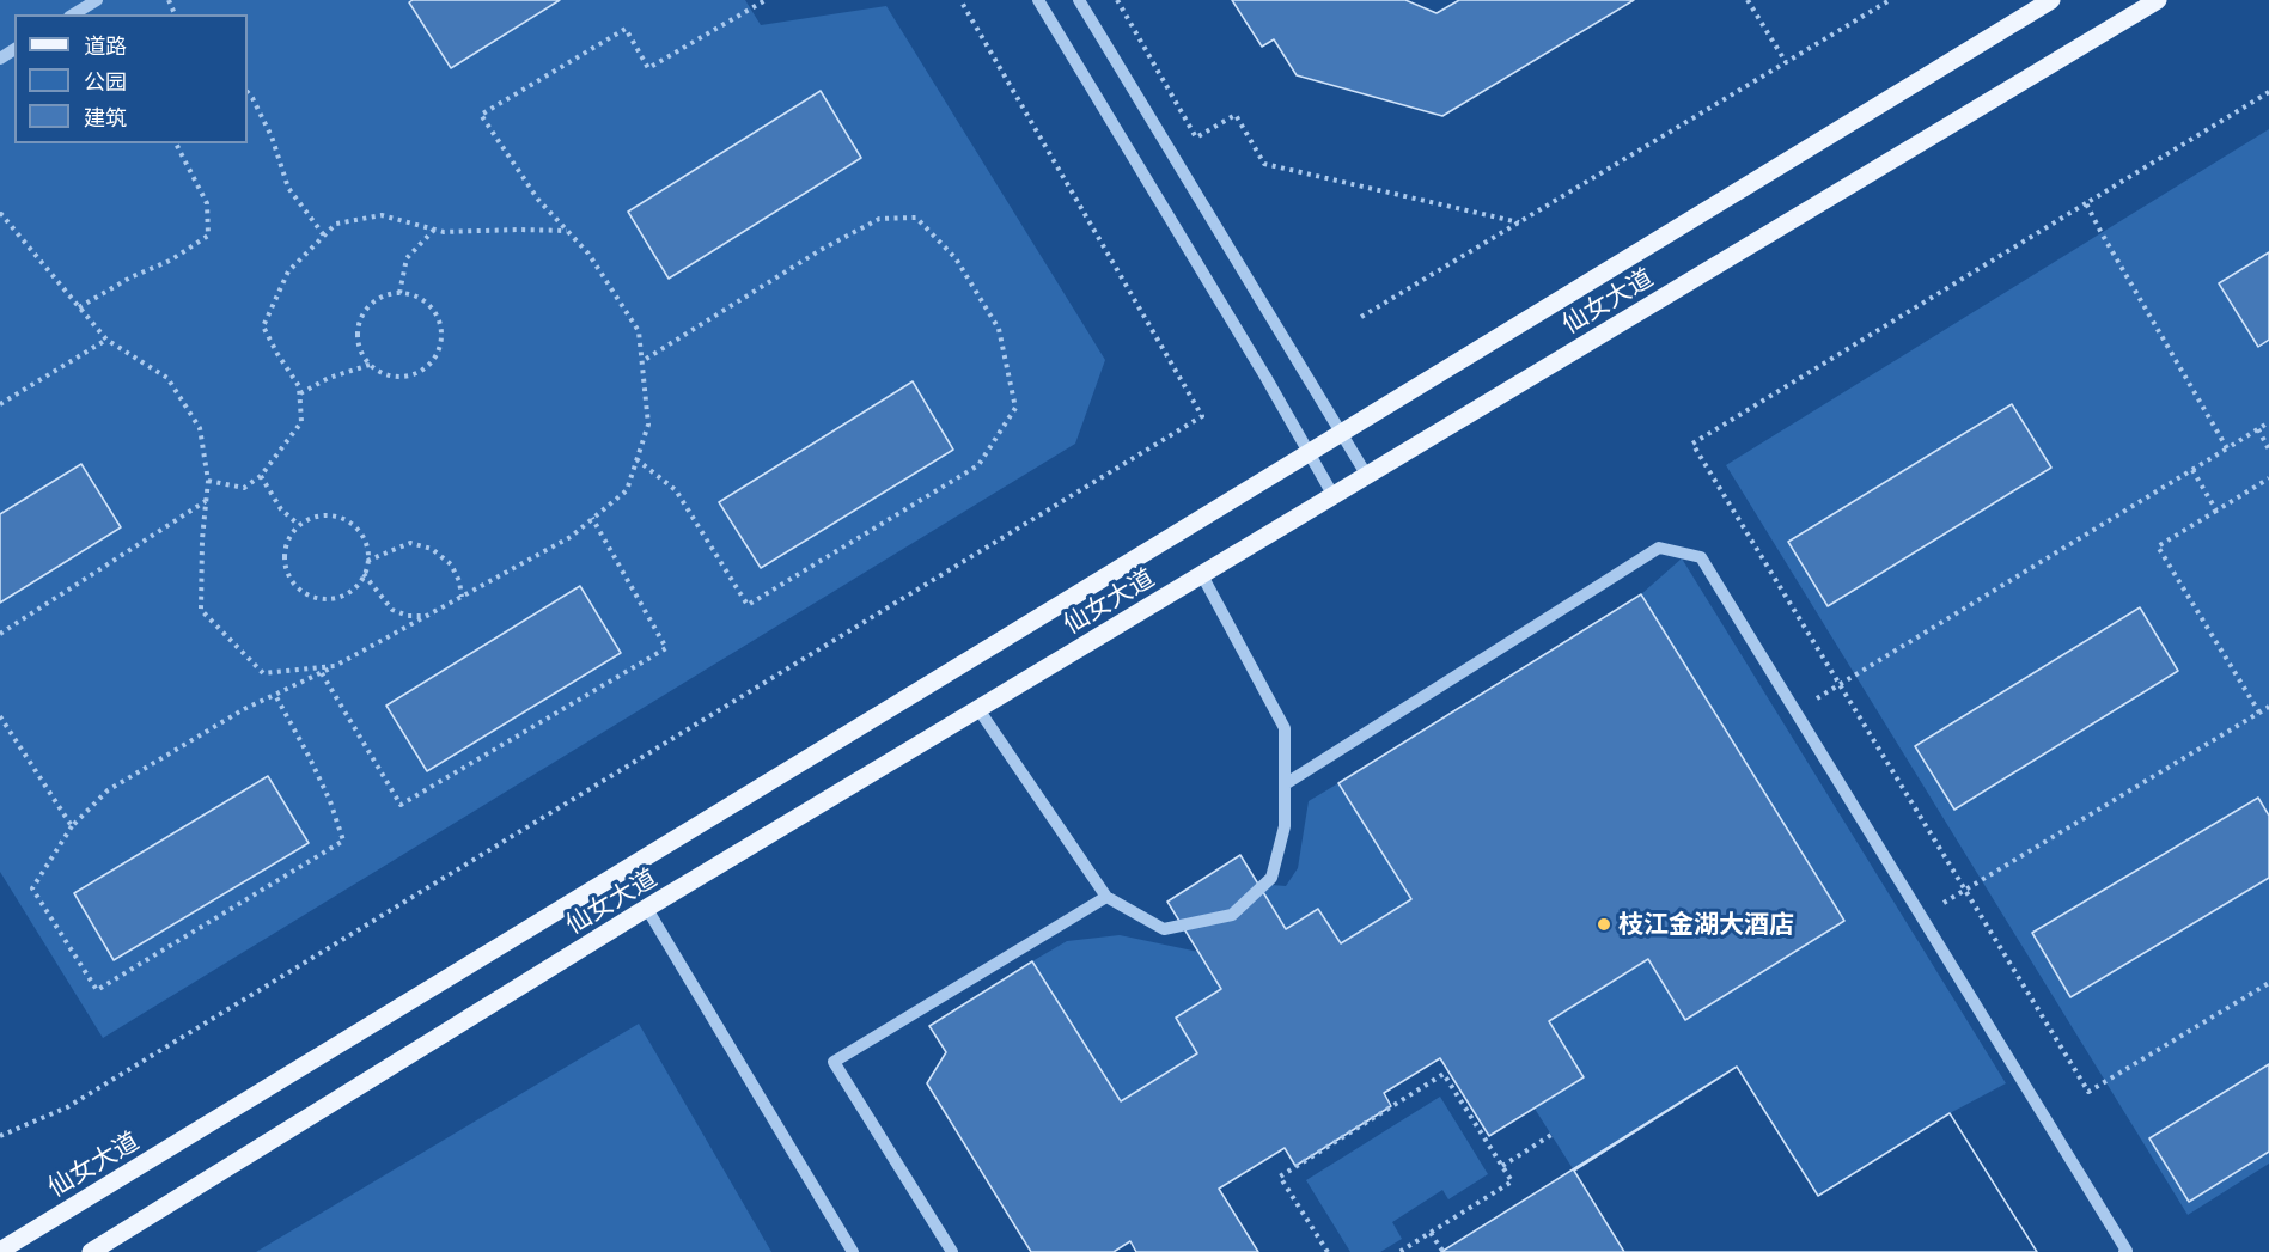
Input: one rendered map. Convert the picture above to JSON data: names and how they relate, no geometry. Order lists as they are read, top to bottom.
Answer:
{
  "streets": {
    "main road": ["仙女大道"]
  },
  "places": ["枝江金湖大酒店"],
  "legend": ["道路", "公园", "建筑"]
}
